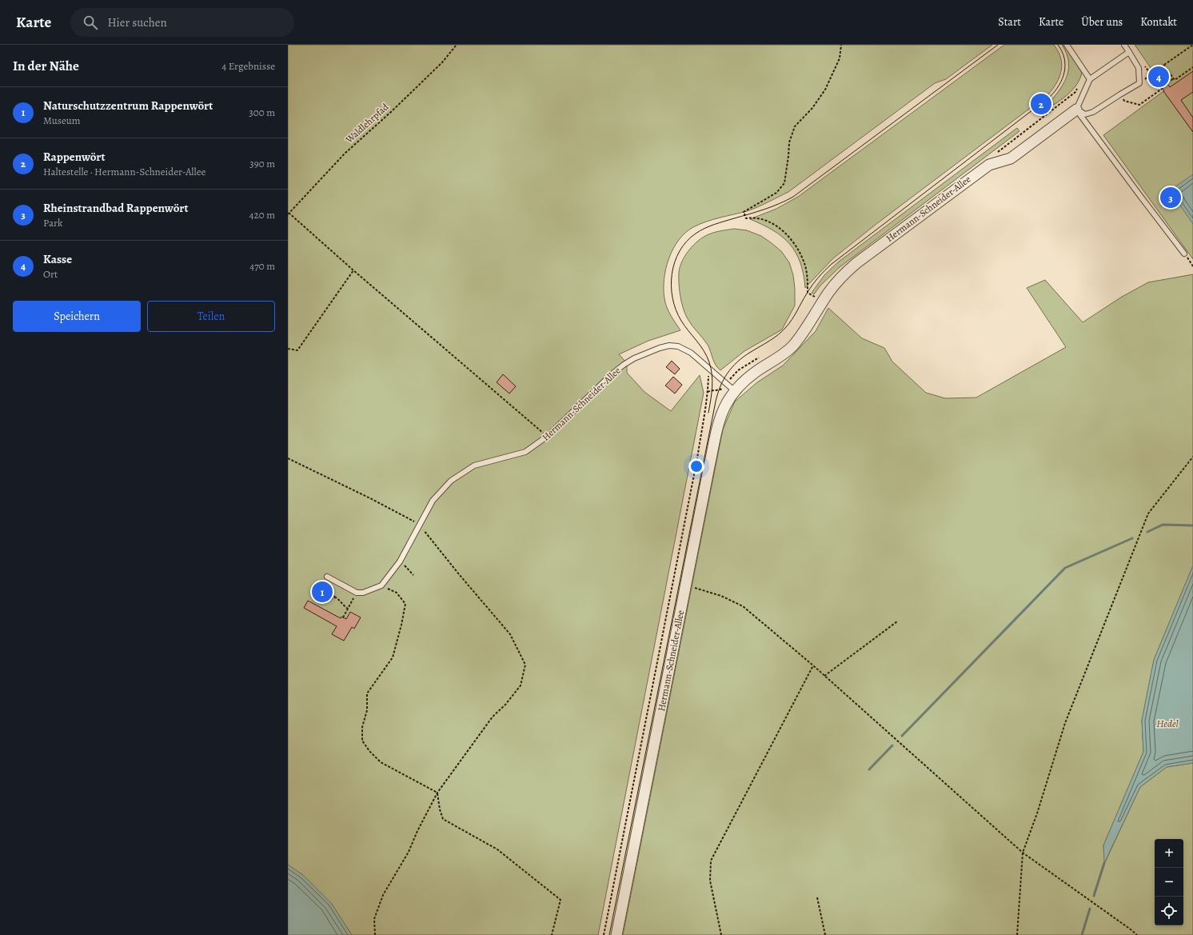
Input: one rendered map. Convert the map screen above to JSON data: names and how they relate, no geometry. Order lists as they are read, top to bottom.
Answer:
{
  "streets": {
    "street": ["Hermann-Schneider-Allee"],
    "path": ["Waldlehrpfad"]
  },
  "water": ["Hedel"],
  "page": {
    "header": "Karte",
    "search": "Hier suchen",
    "nav": [
      "Start",
      "Karte",
      "Über uns",
      "Kontakt"
    ],
    "heading": ["In der Nähe", "4 Ergebnisse"],
    "pins": [
      "4",
      "2",
      "3",
      "1"
    ],
    "list": [
      {
        "mark": "1",
        "name": "Naturschutzzentrum Rappenwört",
        "note": "Museum",
        "value": "300 m"
      },
      {
        "mark": "2",
        "name": "Rappenwört",
        "note": "Haltestelle · Hermann-Schneider-Allee",
        "value": "390 m"
      },
      {
        "mark": "3",
        "name": "Rheinstrandbad Rappenwört",
        "note": "Park",
        "value": "420 m"
      },
      {
        "mark": "4",
        "name": "Kasse",
        "note": "Ort",
        "value": "470 m"
      }
    ],
    "buttons": ["Speichern", "Teilen"],
    "map_buttons": ["+", "−"]
  }
}
